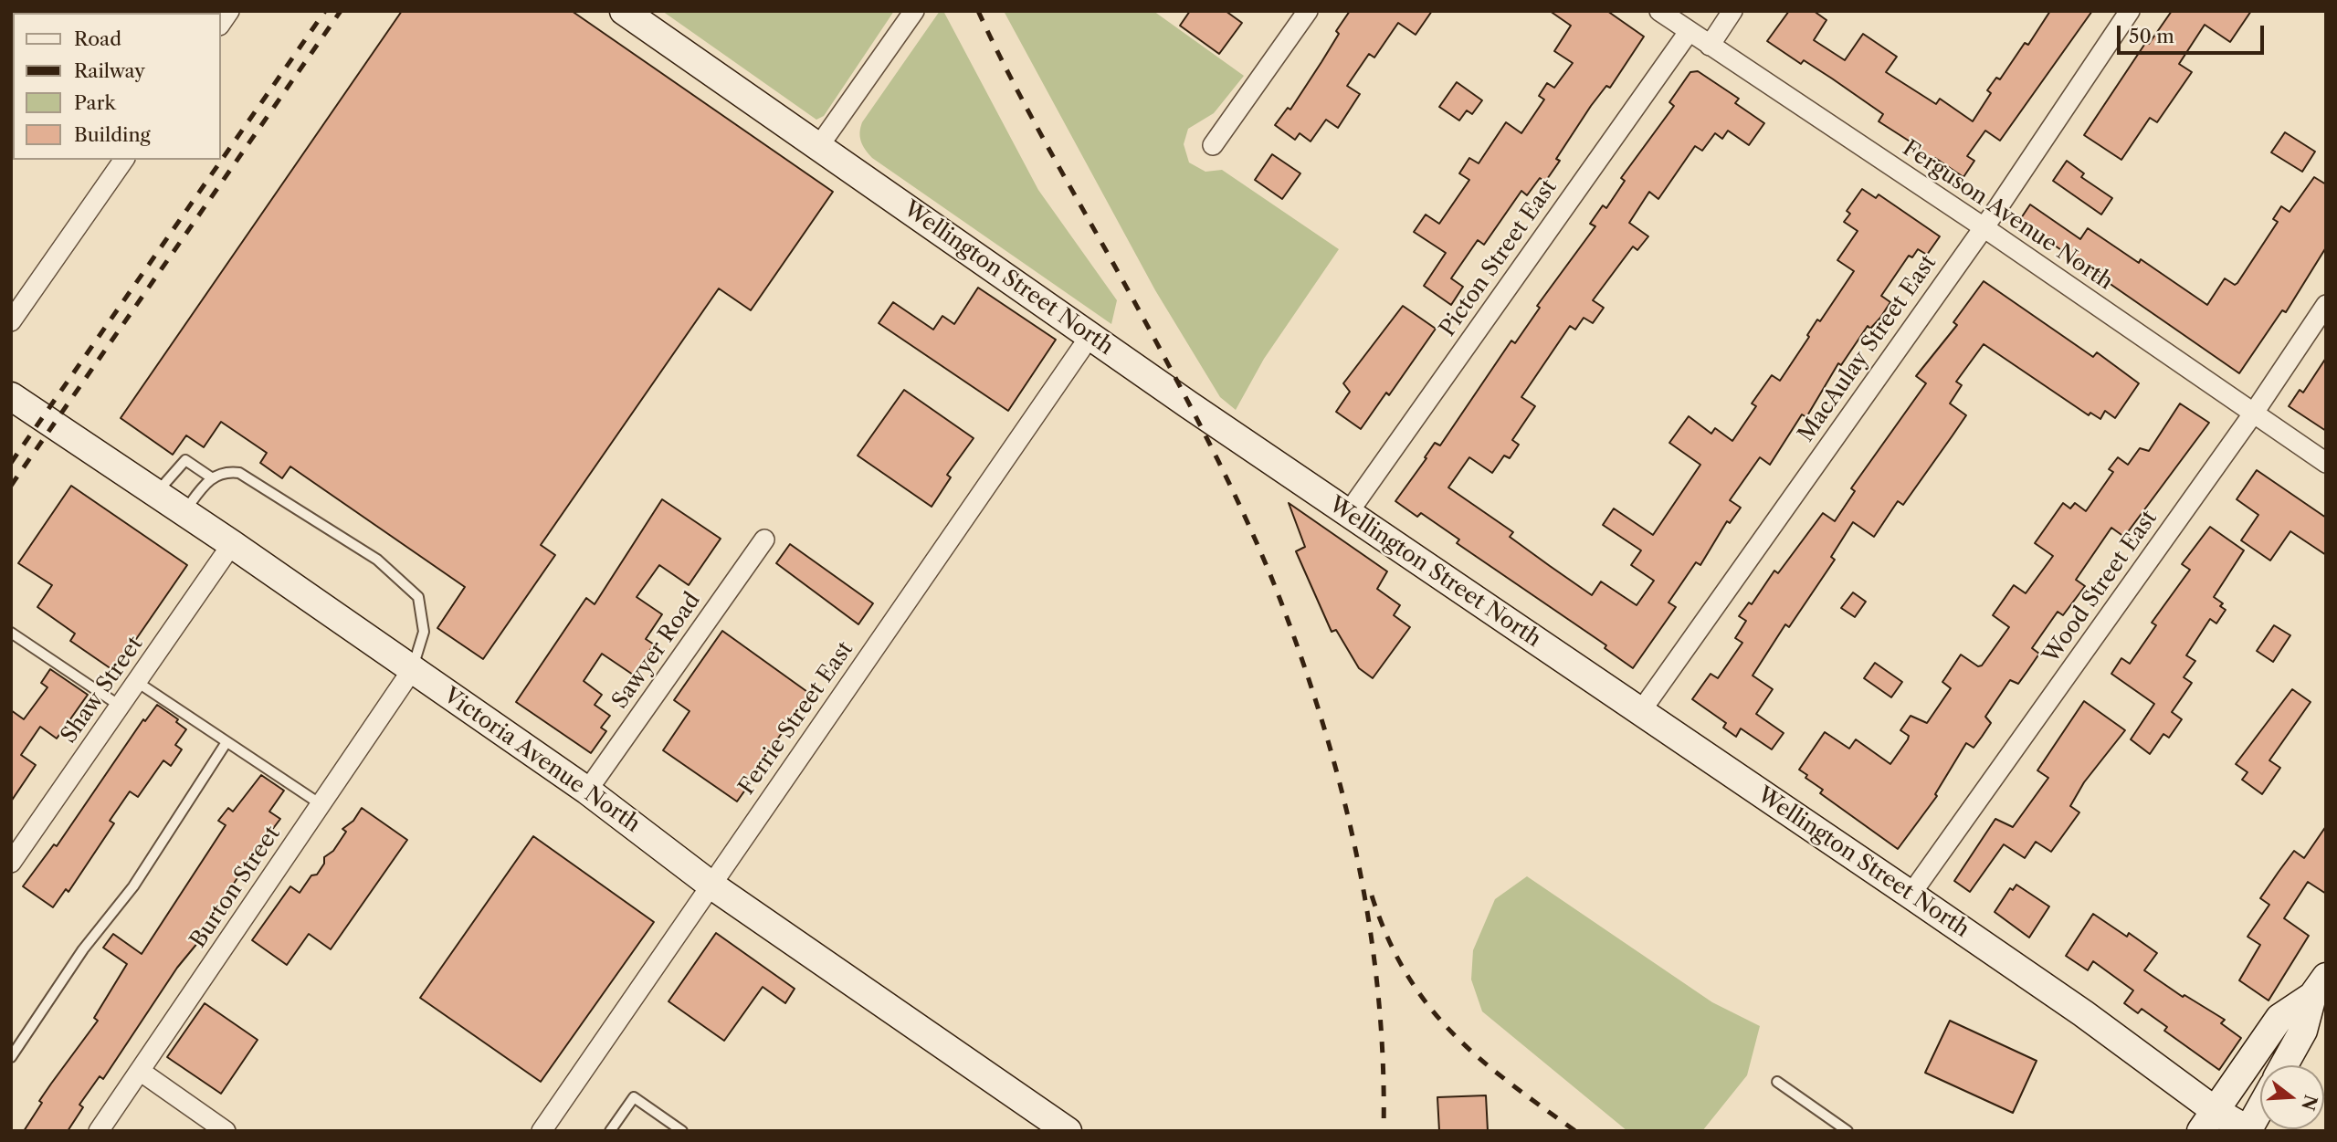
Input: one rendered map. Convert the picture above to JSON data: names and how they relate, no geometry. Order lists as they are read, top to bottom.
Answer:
{
  "streets": {
    "main road": ["Wellington Street North", "Victoria Avenue North"],
    "street": [
      "Ferguson Avenue North",
      "Picton Street East",
      "MacAulay Street East",
      "Wood Street East",
      "Sawyer Road",
      "Shaw Street",
      "Ferrie Street East",
      "Burton Street"
    ]
  },
  "crossings": [
    ["Ferguson Avenue North", "Picton Street East"],
    ["Ferguson Avenue North", "MacAulay Street East"],
    ["Ferguson Avenue North", "Wood Street East"],
    ["Picton Street East", "Wellington Street North"],
    ["Wellington Street North", "MacAulay Street East"],
    ["Wellington Street North", "Wood Street East"],
    ["Wellington Street North", "Ferrie Street East"],
    ["Sawyer Road", "Victoria Avenue North"],
    ["Shaw Street", "Victoria Avenue North"],
    ["Ferrie Street East", "Victoria Avenue North"],
    ["Victoria Avenue North", "Burton Street"]
  ],
  "legend": [
    "Road",
    "Railway",
    "Park",
    "Building"
  ],
  "scale_bar": "50 m",
  "north": "right"
}
